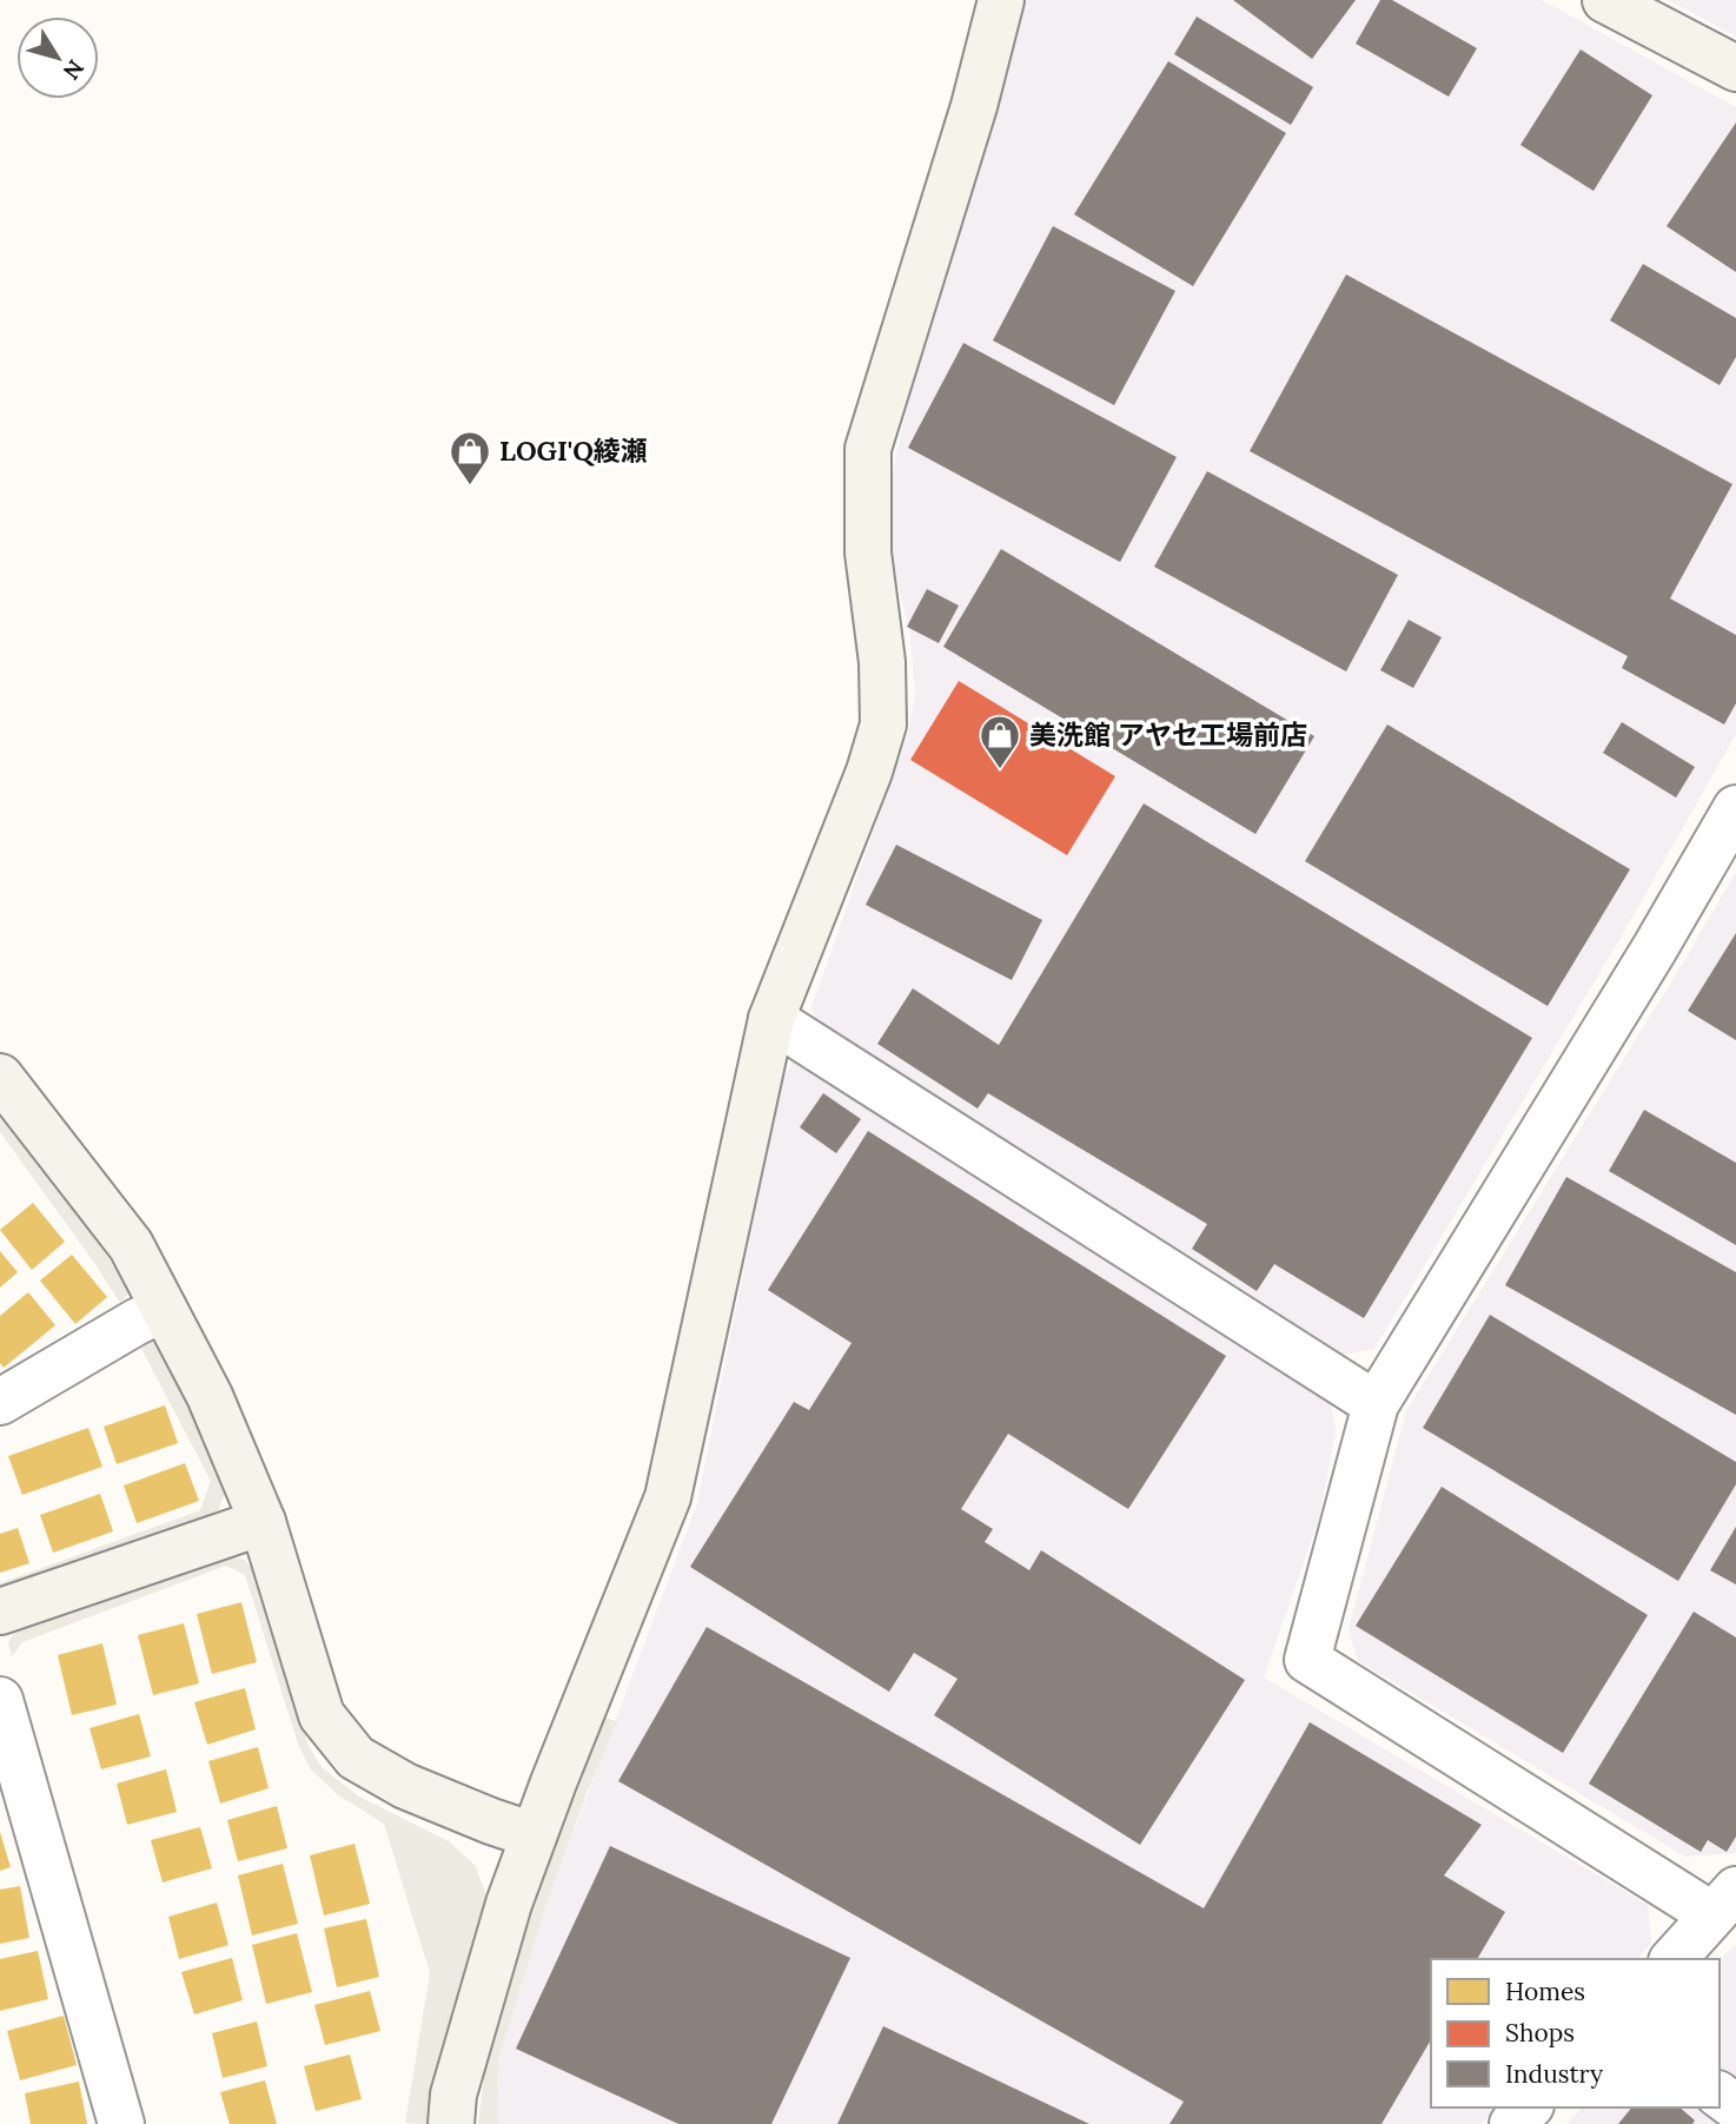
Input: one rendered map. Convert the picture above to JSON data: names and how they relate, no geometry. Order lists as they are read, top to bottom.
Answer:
{
  "places": {
    "shop": ["LOGI'Q綾瀬", "美洗館 アヤセ工場前店"]
  },
  "legend": ["Homes", "Shops", "Industry"],
  "north": "bottom right"
}
